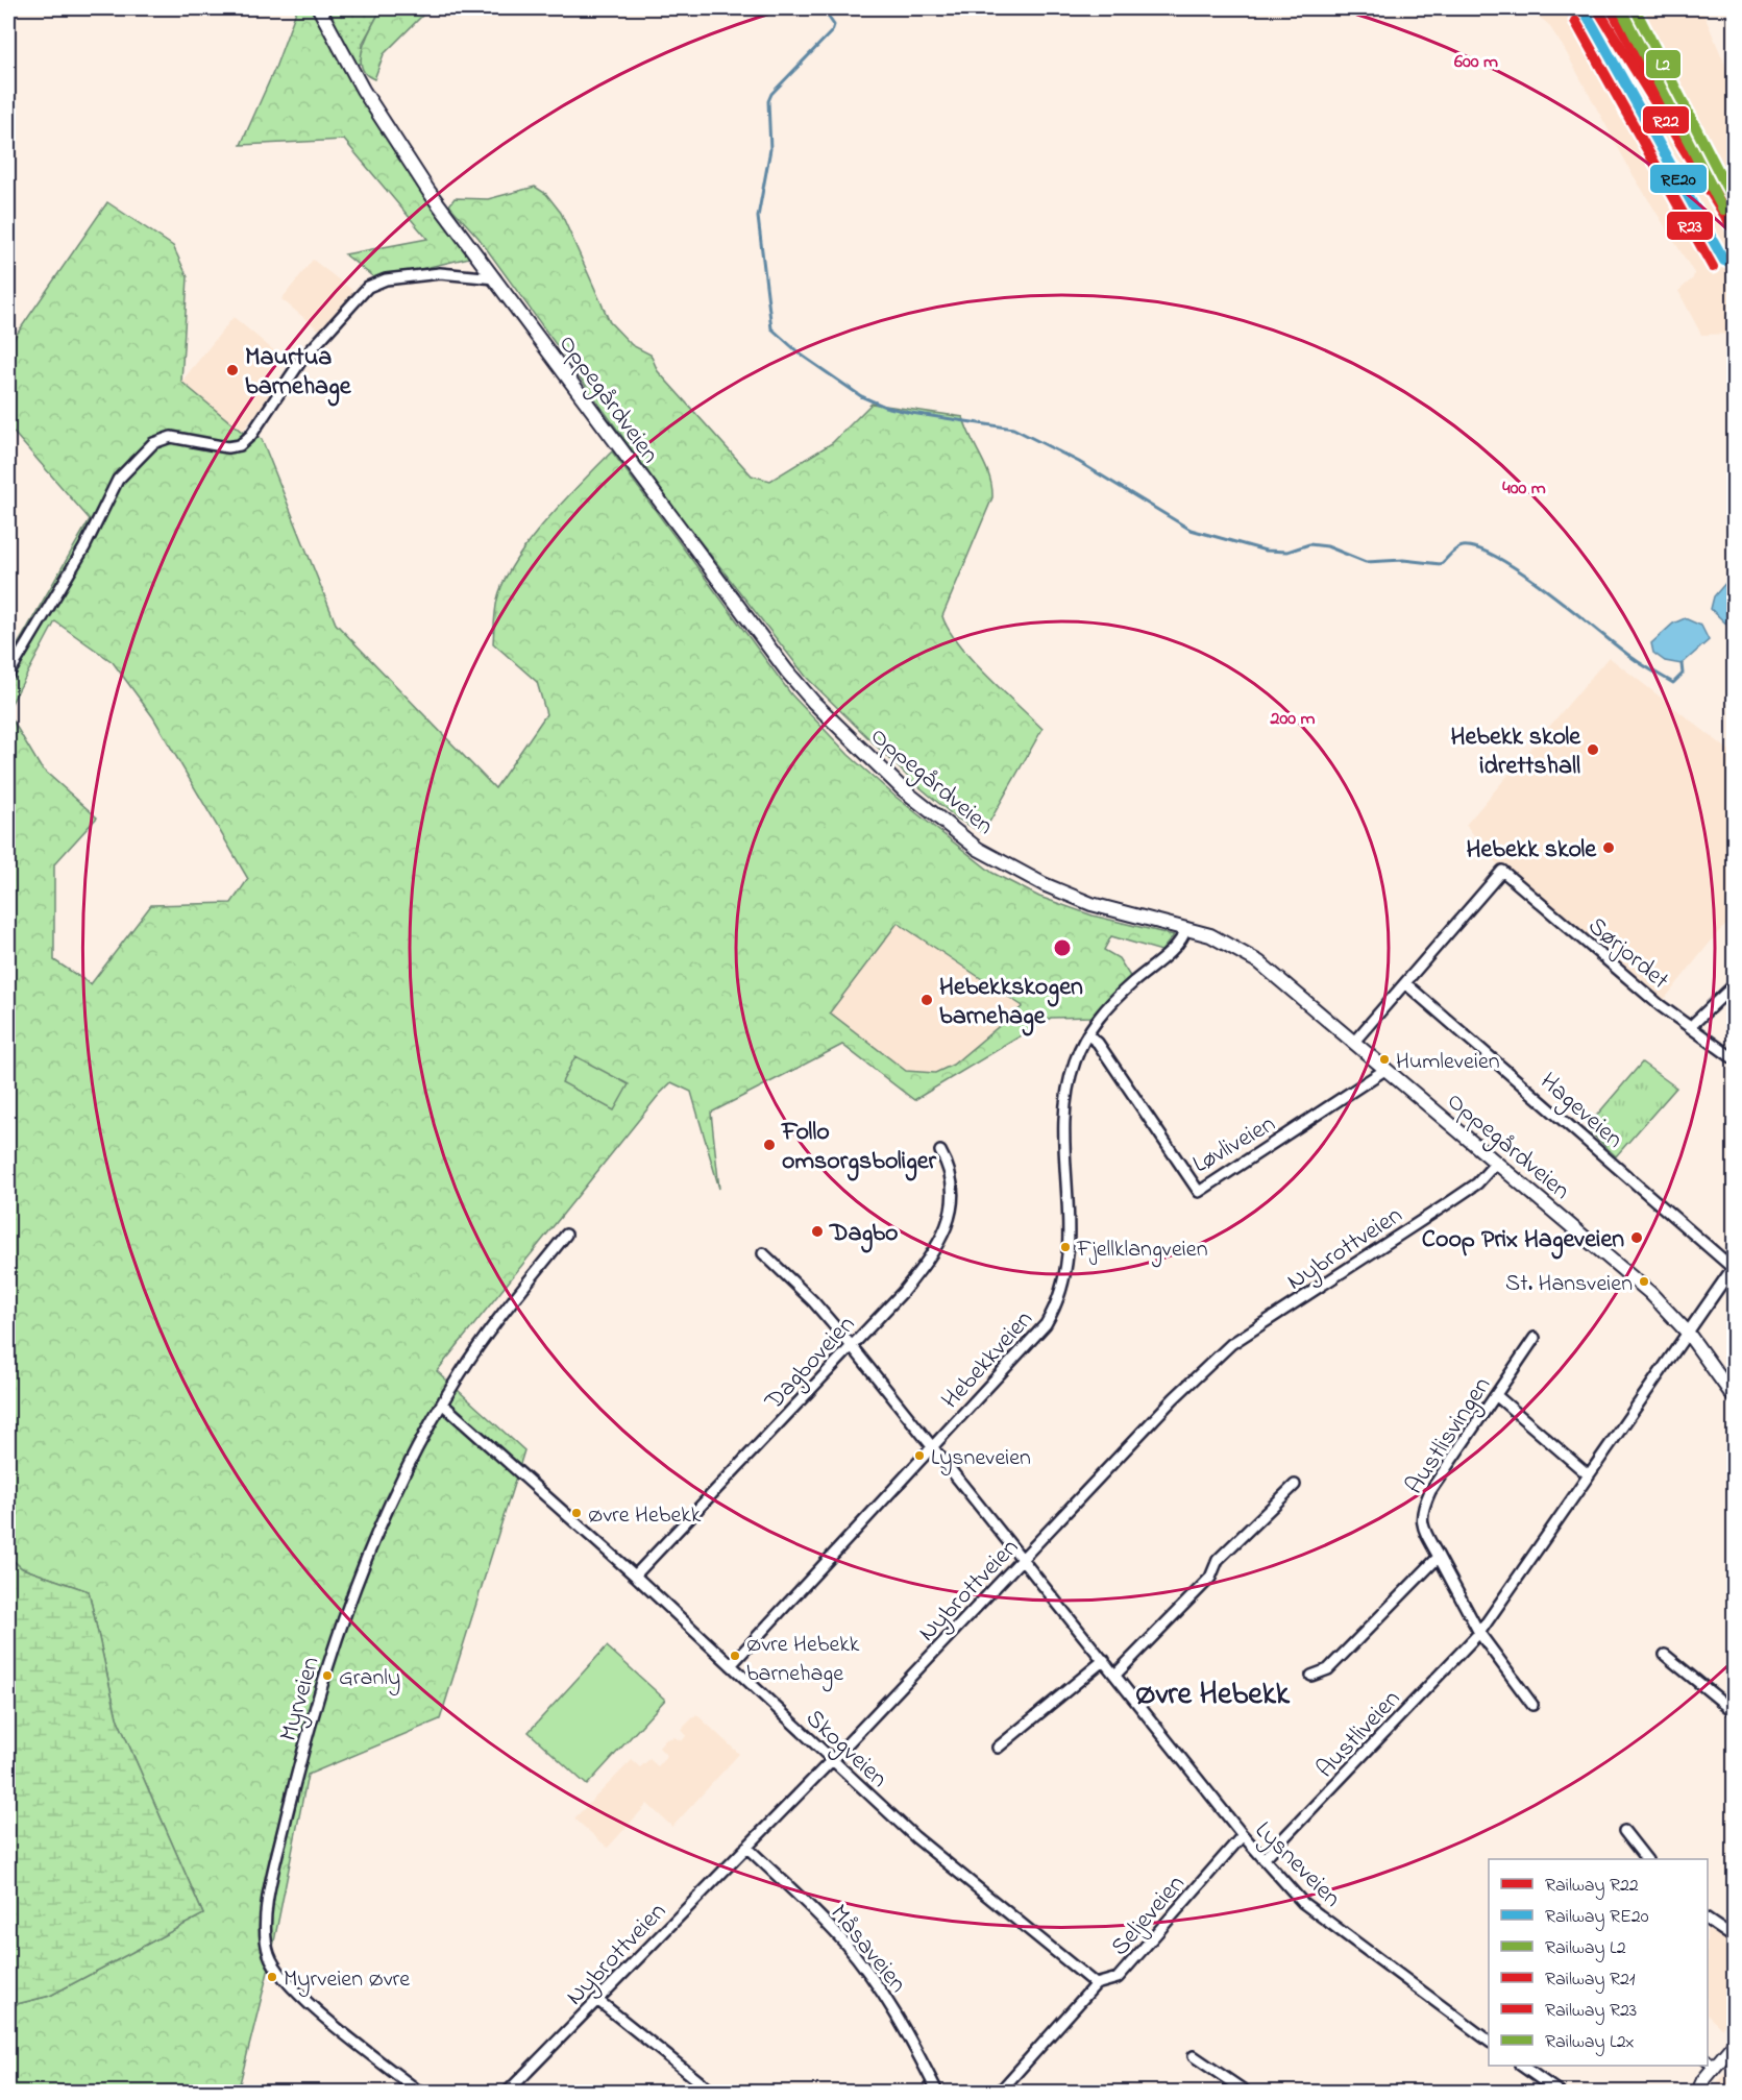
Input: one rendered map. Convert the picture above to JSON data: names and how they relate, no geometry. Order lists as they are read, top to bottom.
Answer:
{
  "streets": {
    "main road": ["Oppegårdveien"],
    "street": [
      "Sørjordet",
      "Hageveien",
      "Løvliveien",
      "Nybrottveien",
      "Hebekkveien",
      "Dagboveien",
      "Austlisvingen",
      "Myrveien",
      "Austliveien",
      "Skogveien",
      "Lysneveien",
      "Seljeveien",
      "Måsaveien"
    ]
  },
  "crossings": [
    ["Oppegårdveien", "Løvliveien"],
    ["Oppegårdveien", "Nybrottveien"],
    ["Oppegårdveien", "Hebekkveien"],
    ["Oppegårdveien", "Austliveien"],
    ["Sørjordet", "Hageveien"],
    ["Hageveien", "Austliveien"],
    ["Løvliveien", "Hebekkveien"],
    ["Nybrottveien", "Skogveien"],
    ["Nybrottveien", "Lysneveien"],
    ["Nybrottveien", "Måsaveien"],
    ["Hebekkveien", "Skogveien"],
    ["Hebekkveien", "Lysneveien"],
    ["Dagboveien", "Skogveien"],
    ["Dagboveien", "Lysneveien"],
    ["Austlisvingen", "Austliveien"],
    ["Myrveien", "Skogveien"],
    ["Austliveien", "Lysneveien"],
    ["Skogveien", "Seljeveien"],
    ["Lysneveien", "Seljeveien"]
  ],
  "districts": ["Øvre Hebekk"],
  "places": [
    "Maurtua barnehage",
    "Hebekk skole idrettshall",
    "Hebekk skole",
    "Hebekkskogen barnehage",
    "Humleveien",
    "Follo omsorgsboliger",
    "Dagbo",
    "Coop Prix Hageveien",
    "Fjellklangveien",
    "St. Hansveien",
    "Lysneveien",
    "Øvre Hebekk",
    "Øvre Hebekk barnehage",
    "Granly",
    "Myrveien Øvre"
  ],
  "lines": [
    "rail line R22",
    "rail line L2",
    "rail line R21",
    "rail line L2x",
    "rail line RE20",
    "rail line R23"
  ],
  "legend": [
    "Railway R22",
    "Railway RE20",
    "Railway L2",
    "Railway R21",
    "Railway R23",
    "Railway L2x"
  ],
  "rings": ["600 m", "400 m", "200 m"]
}
